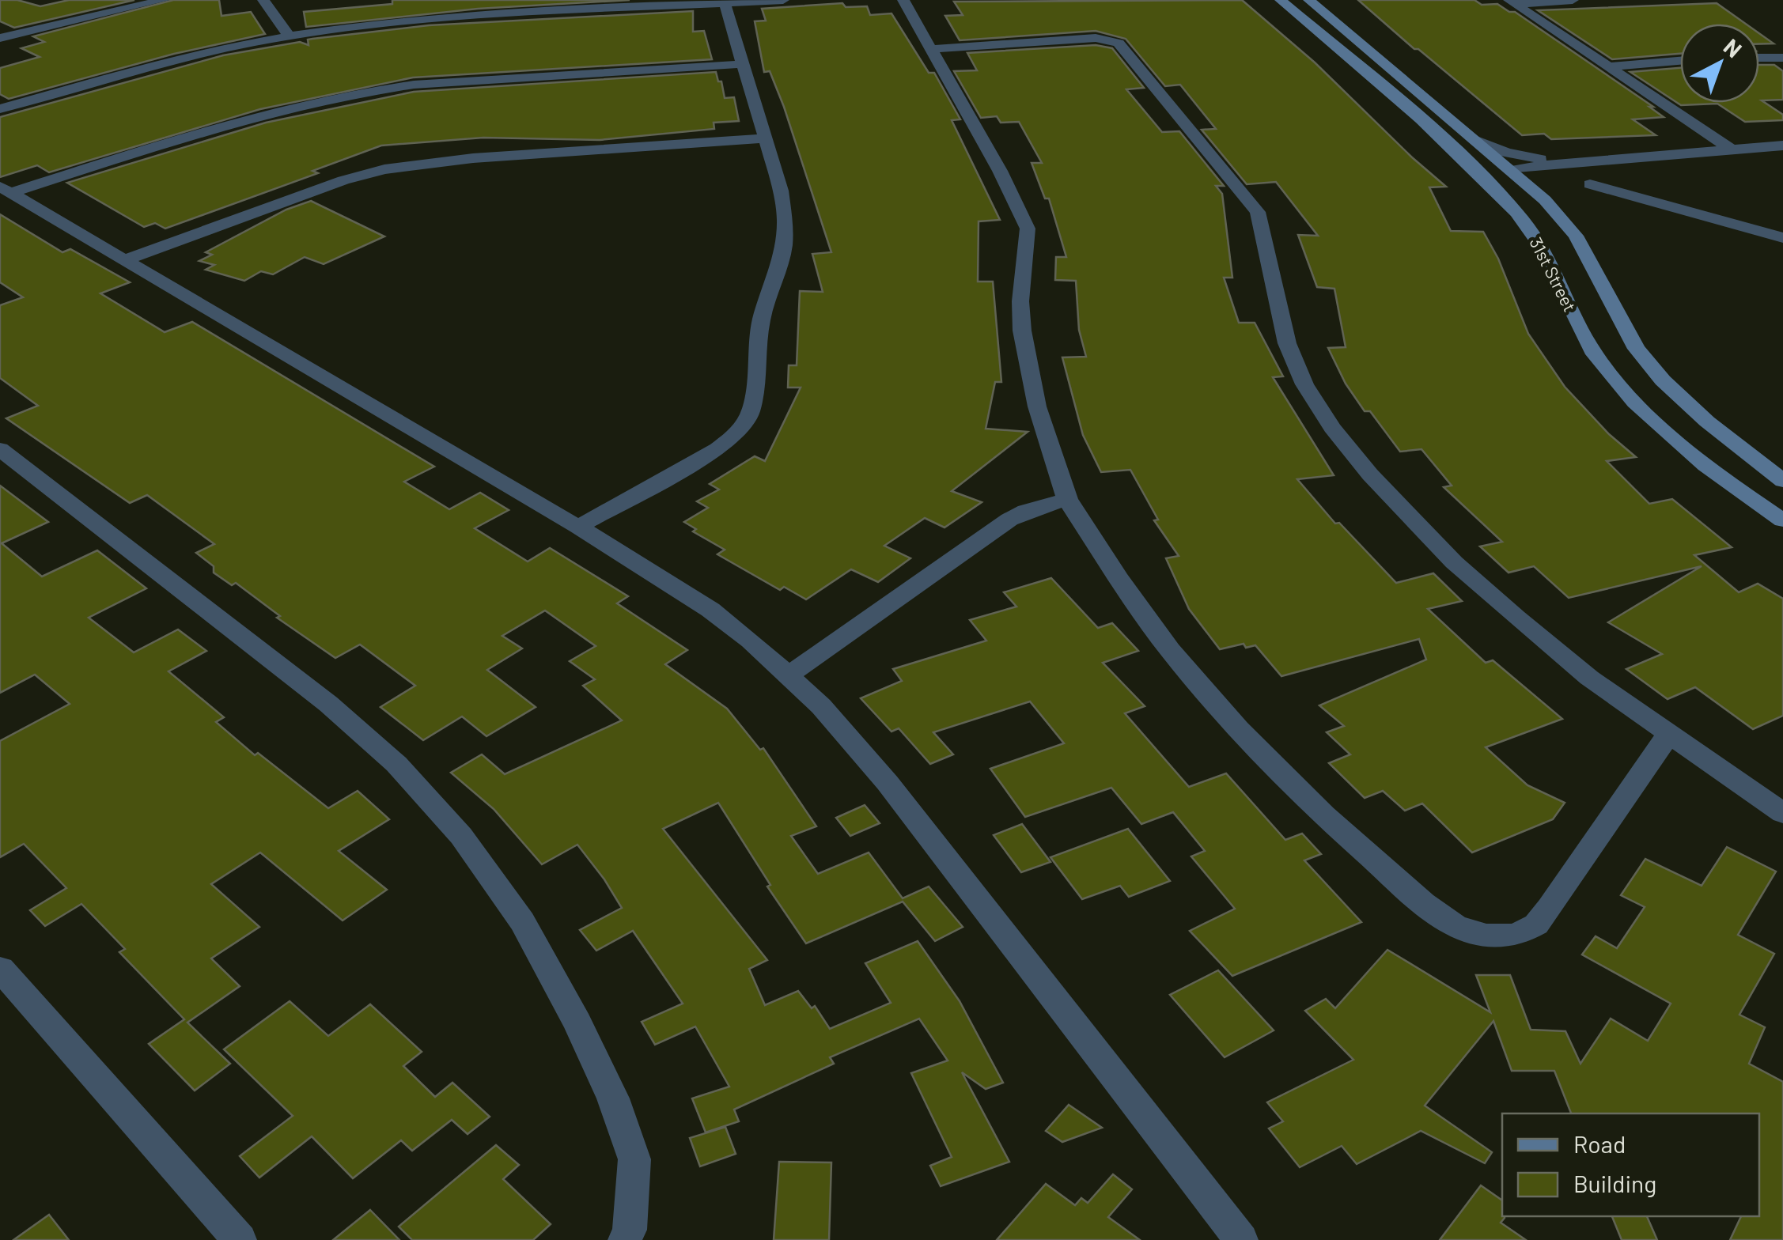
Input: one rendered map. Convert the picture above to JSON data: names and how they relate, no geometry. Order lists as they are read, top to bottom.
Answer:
{
  "streets": {
    "street": ["31st Street"]
  },
  "legend": ["Road", "Building"],
  "north": "top right"
}
